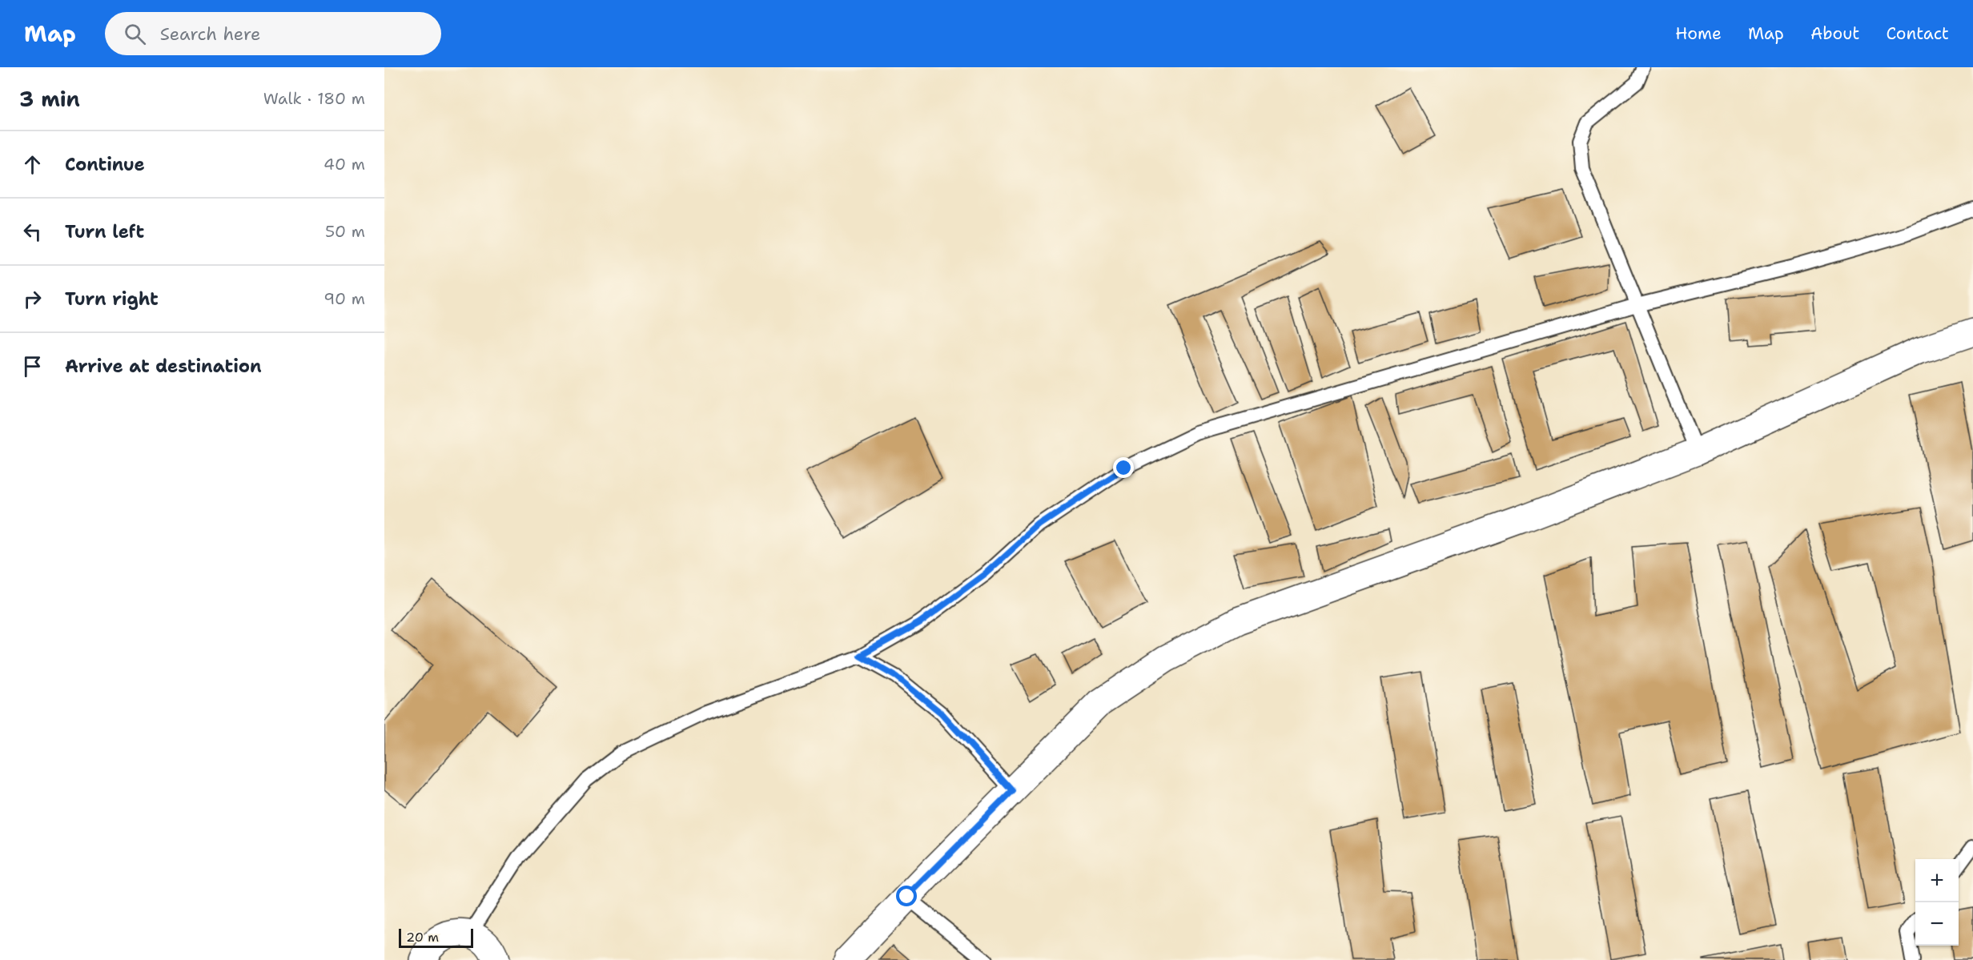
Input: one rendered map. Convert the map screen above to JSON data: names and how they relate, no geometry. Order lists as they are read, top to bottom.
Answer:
{
  "scale_bar": "20 m",
  "page": {
    "header": "Map",
    "search": "Search here",
    "nav": [
      "Home",
      "Map",
      "About",
      "Contact"
    ],
    "heading": ["3 min", "Walk · 180 m"],
    "list": [
      ["Continue", "40 m"],
      ["Turn left", "50 m"],
      ["Turn right", "90 m"],
      "Arrive at destination"
    ],
    "map_buttons": ["+", "−"],
    "scale": "20 m"
  }
}
